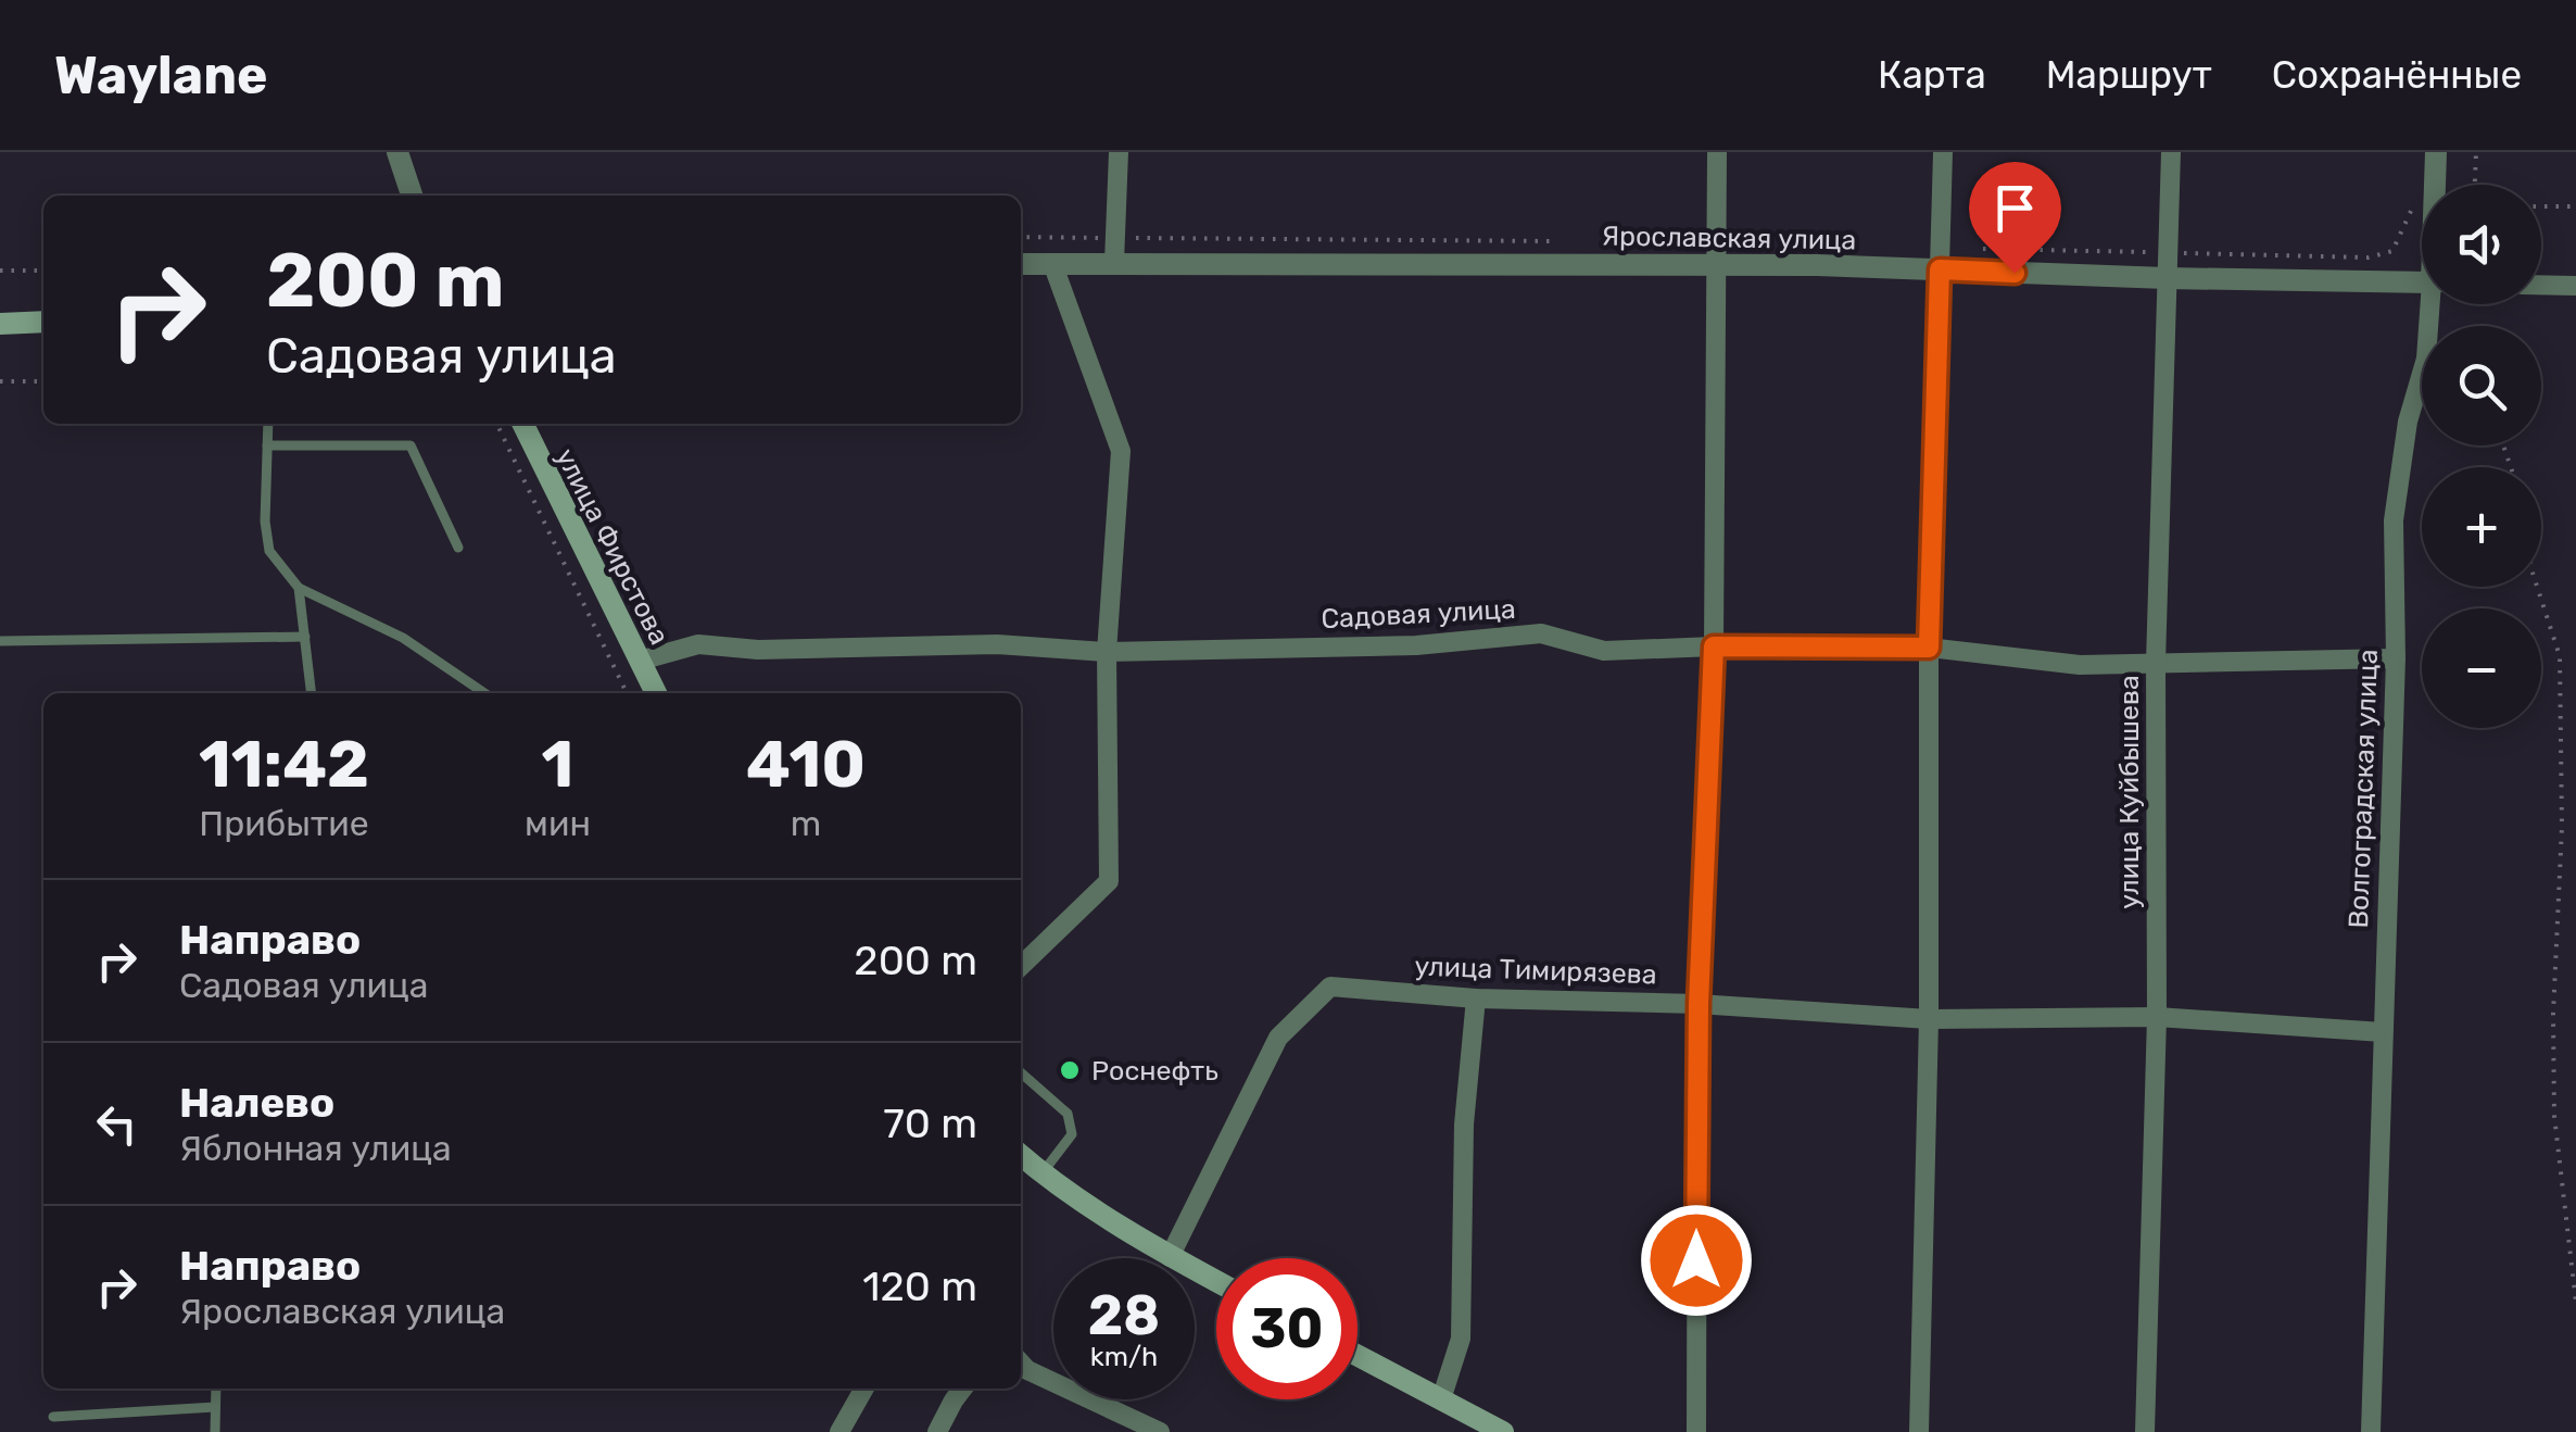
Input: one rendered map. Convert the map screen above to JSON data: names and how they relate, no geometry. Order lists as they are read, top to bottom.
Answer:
{
  "streets": {
    "main road": ["улица Фирстова"],
    "street": [
      "Ярославская улица",
      "Садовая улица",
      "Волгоградская улица",
      "улица Куйбышева",
      "улица Тимирязева"
    ]
  },
  "crossings": [
    ["Ярославская улица", "улица Куйбышева"],
    ["улица Фирстова", "Садовая улица"],
    ["Садовая улица", "Волгоградская улица"],
    ["Садовая улица", "улица Куйбышева"],
    ["Волгоградская улица", "улица Тимирязева"],
    ["улица Куйбышева", "улица Тимирязева"]
  ],
  "places": ["Роснефть"],
  "page": {
    "header": "Waylane",
    "nav": ["Карта", "Маршрут", "Сохранённые"],
    "map_buttons": ["+", "−"],
    "turn": ["200 m", "Садовая улица"],
    "eta": [
      "11:42",
      "Прибытие",
      "1",
      "мин",
      "410",
      "m"
    ],
    "list": [
      {
        "name": "Направо",
        "note": "Садовая улица",
        "value": "200 m"
      },
      {
        "name": "Налево",
        "note": "Яблонная улица",
        "value": "70 m"
      },
      {
        "name": "Направо",
        "note": "Ярославская улица",
        "value": "120 m"
      }
    ],
    "speed": "28 km/h",
    "limit": "30"
  }
}
